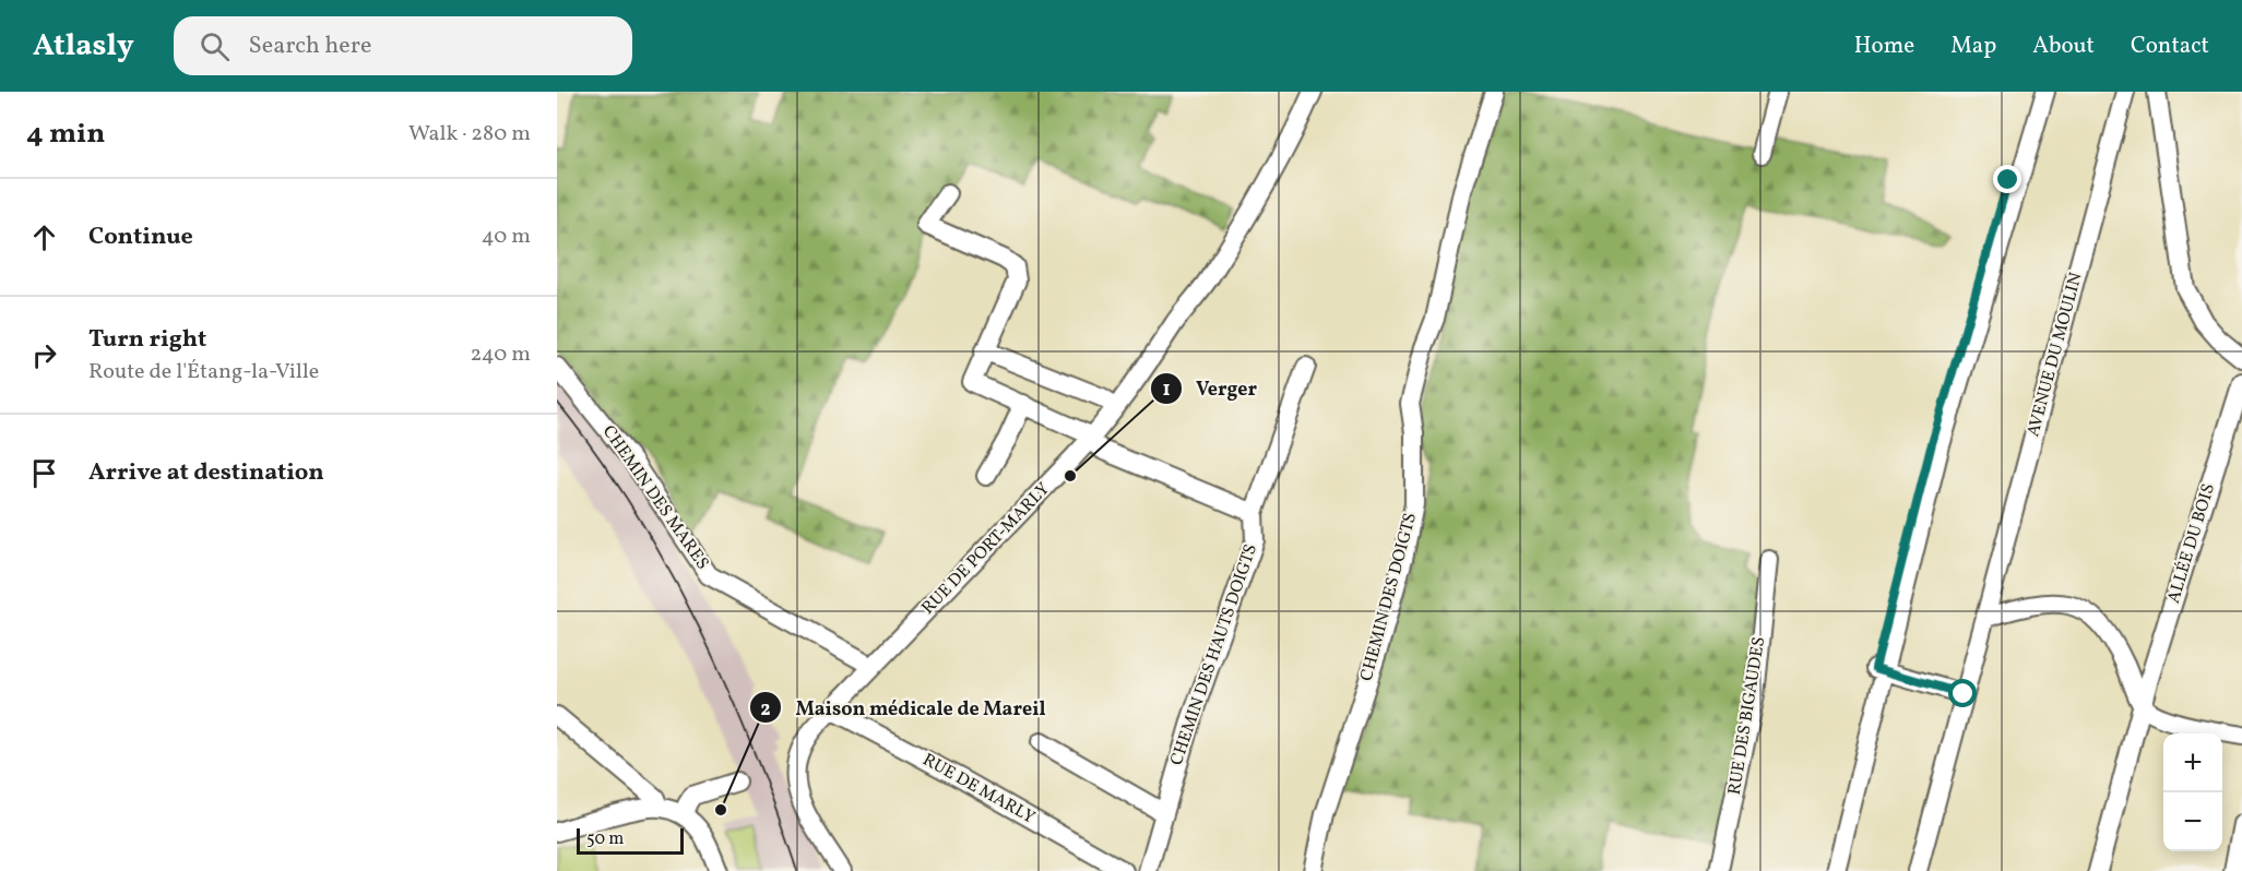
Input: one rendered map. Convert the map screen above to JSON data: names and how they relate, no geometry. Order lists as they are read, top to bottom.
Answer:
{
  "streets": {
    "street": [
      "AVENUE DU MOULIN",
      "CHEMIN DES MARES",
      "ALLÉE DU BOIS",
      "RUE DE PORT-MARLY",
      "CHEMIN DES DOIGTS",
      "CHEMIN DES HAUTS DOIGTS",
      "RUE DES BIGAUDES",
      "RUE DE MARLY"
    ]
  },
  "crossings": [
    ["CHEMIN DES MARES", "RUE DE PORT-MARLY"],
    ["RUE DE PORT-MARLY", "RUE DE MARLY"]
  ],
  "places": ["Verger", "Maison médicale de Mareil"],
  "scale_bar": "50 m",
  "page": {
    "header": "Atlasly",
    "search": "Search here",
    "nav": [
      "Home",
      "Map",
      "About",
      "Contact"
    ],
    "heading": ["4 min", "Walk · 280 m"],
    "list": [
      ["Continue", "40 m"],
      ["Turn right", "Route de l'Étang-la-Ville", "240 m"],
      "Arrive at destination"
    ],
    "map_buttons": ["+", "−"],
    "scale": "50 m"
  }
}
